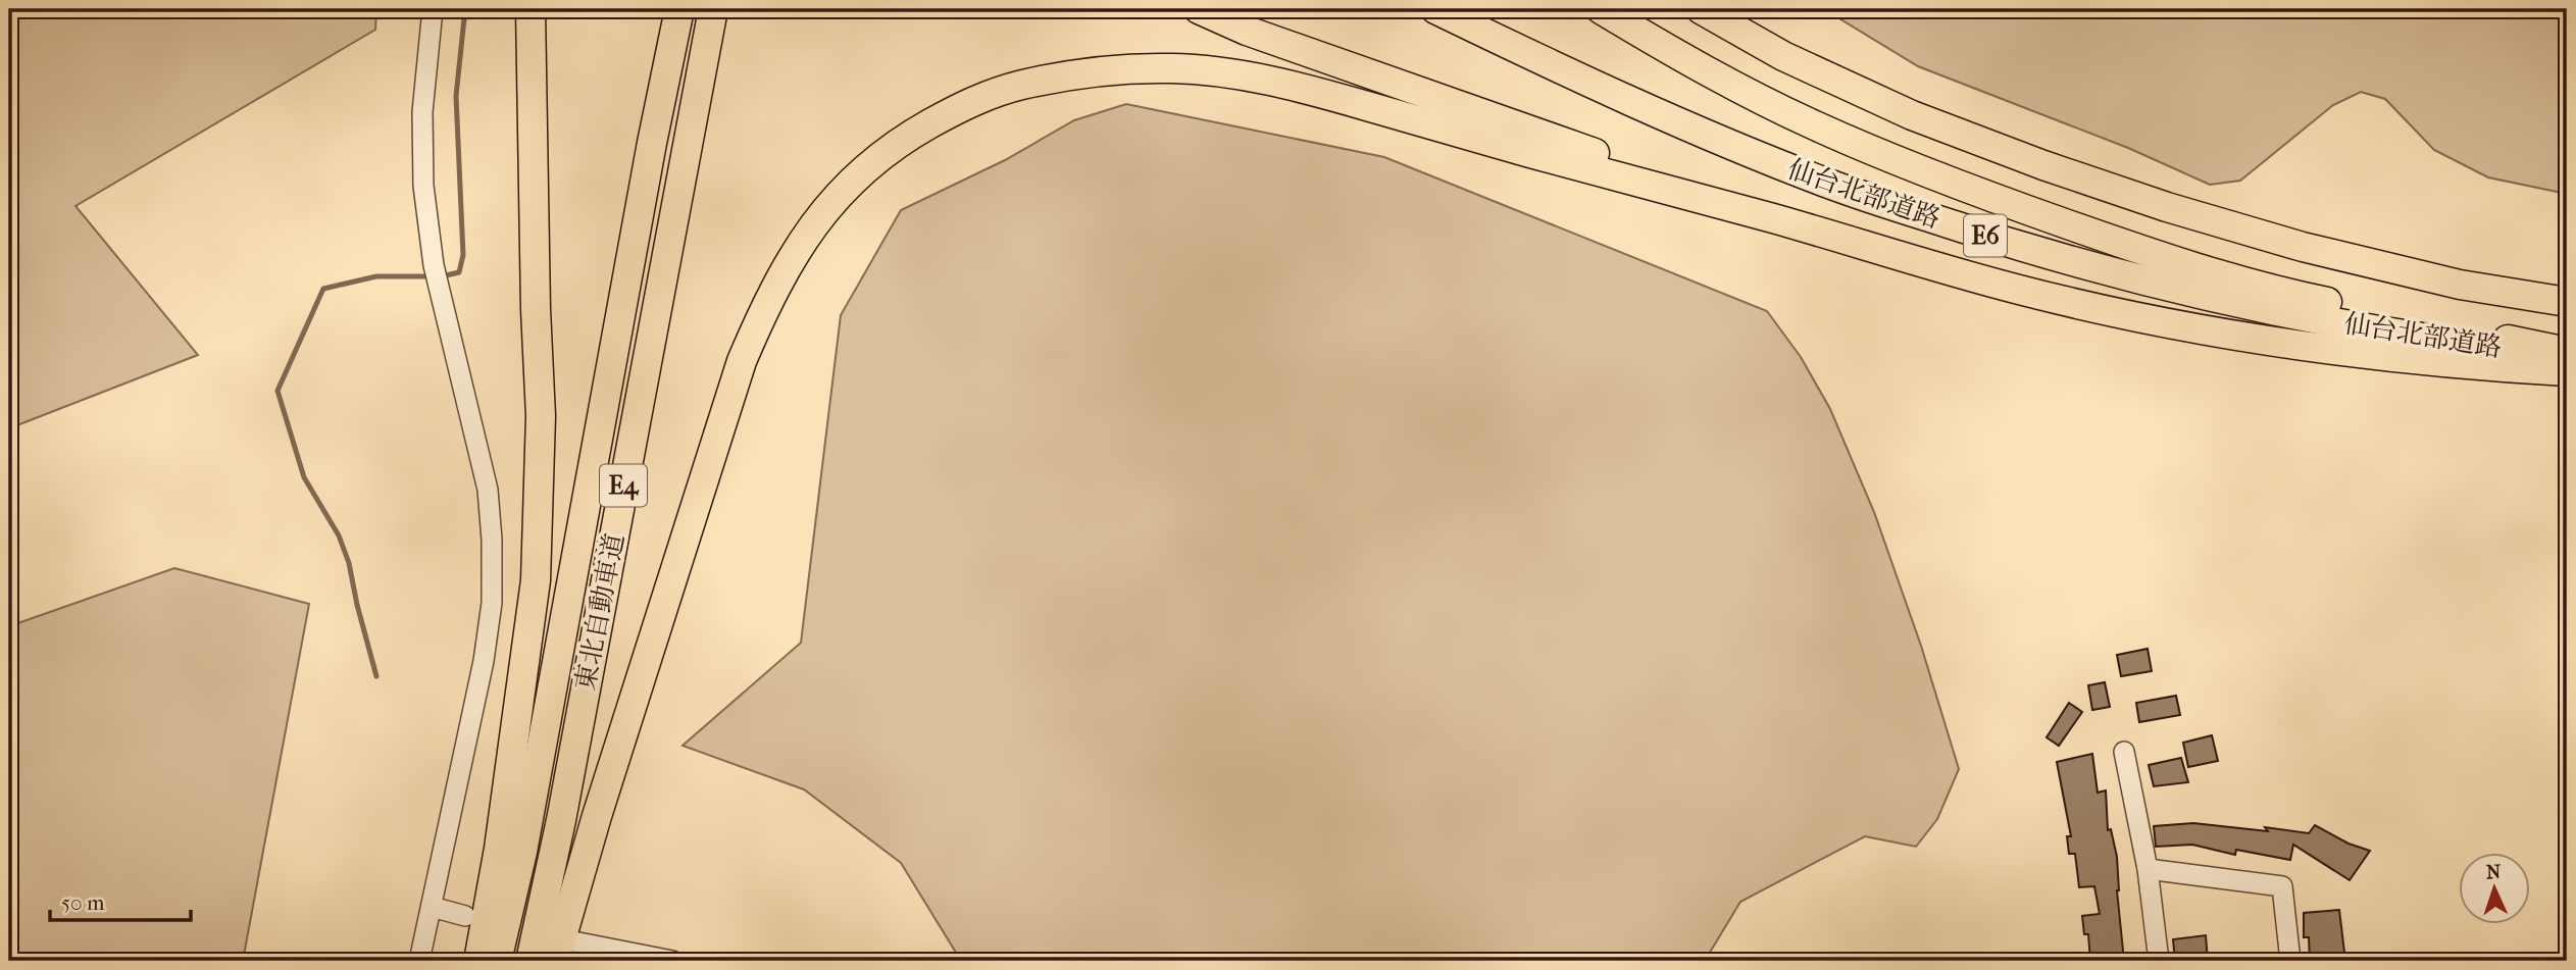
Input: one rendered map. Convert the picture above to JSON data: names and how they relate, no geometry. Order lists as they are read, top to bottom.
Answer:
{
  "streets": {
    "highway": [
      "仙台北部道路",
      "E6",
      "E4",
      "東北自動車道"
    ]
  },
  "scale_bar": "50 m",
  "north": "top"
}
